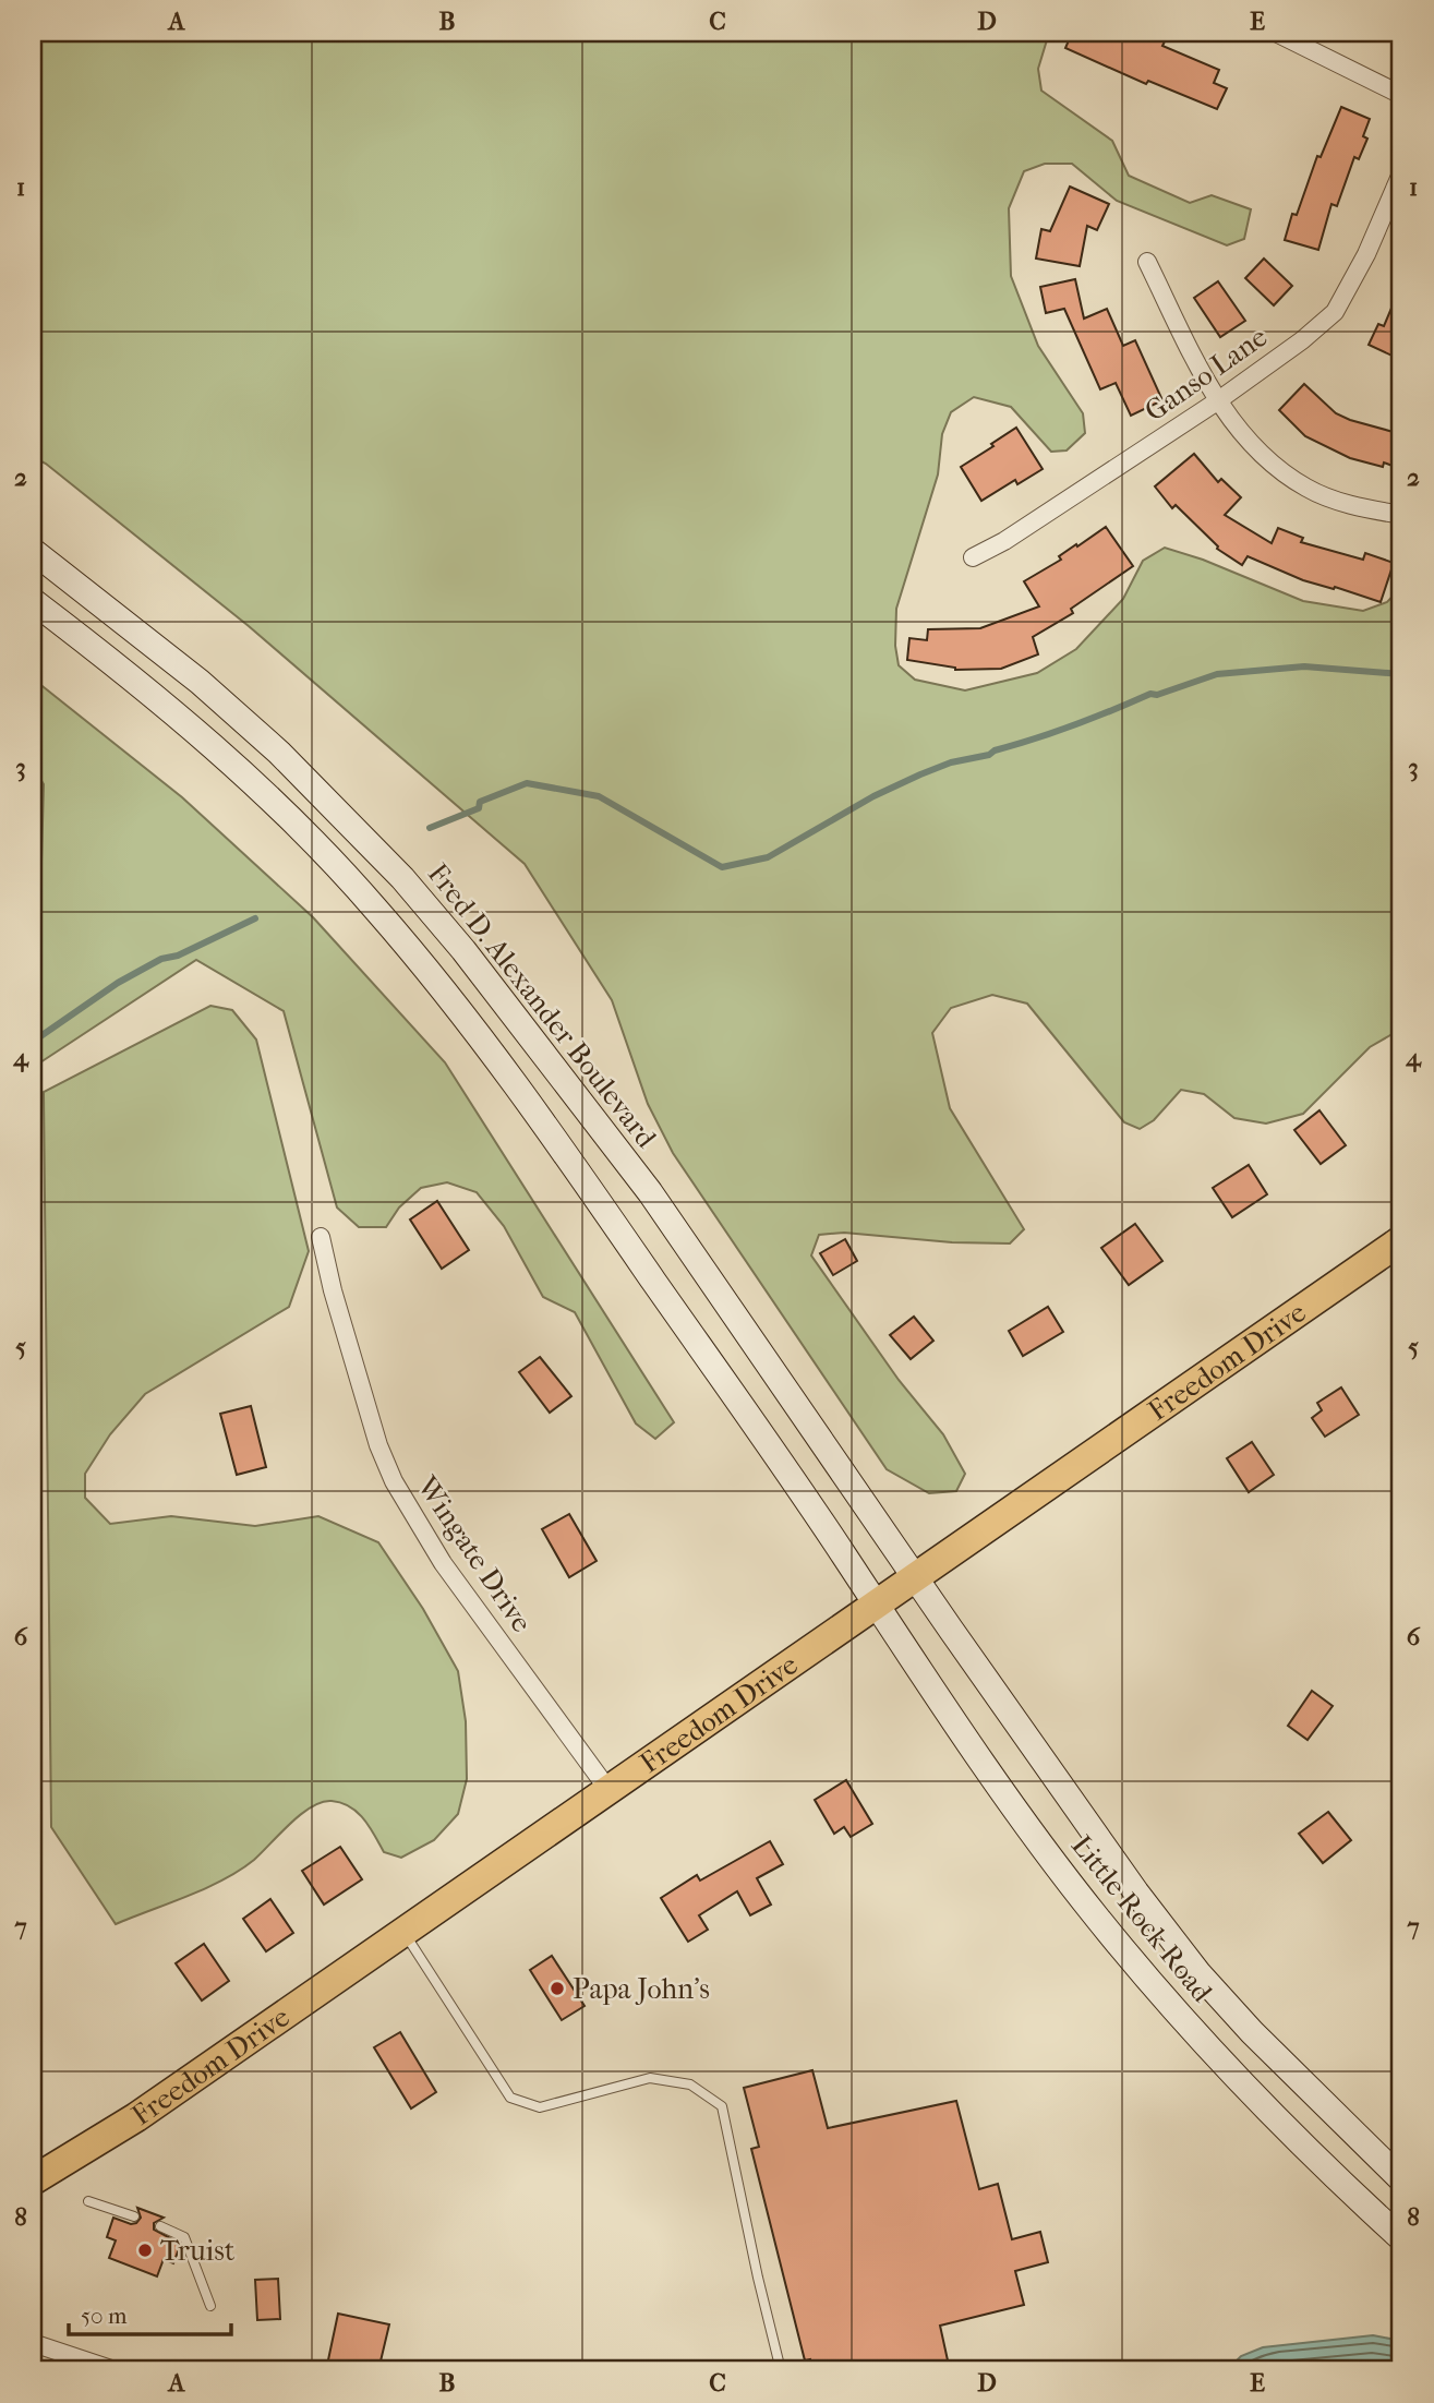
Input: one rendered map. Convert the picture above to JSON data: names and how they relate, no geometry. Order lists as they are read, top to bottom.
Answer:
{
  "streets": {
    "main road": ["Fred D. Alexander Boulevard", "Freedom Drive", "Little Rock Road"],
    "street": ["Ganso Lane", "Wingate Drive"]
  },
  "crossings": [
    ["Fred D. Alexander Boulevard", "Freedom Drive"],
    ["Fred D. Alexander Boulevard", "Little Rock Road"],
    ["Freedom Drive", "Wingate Drive"],
    ["Freedom Drive", "Little Rock Road"]
  ],
  "places": ["Papa John's", "Truist"],
  "scale_bar": "50 m",
  "grid": {
    "columns": [
      "A",
      "B",
      "C",
      "D",
      "E"
    ],
    "rows": [
      "1",
      "2",
      "3",
      "4",
      "5",
      "6",
      "7",
      "8"
    ]
  }
}
